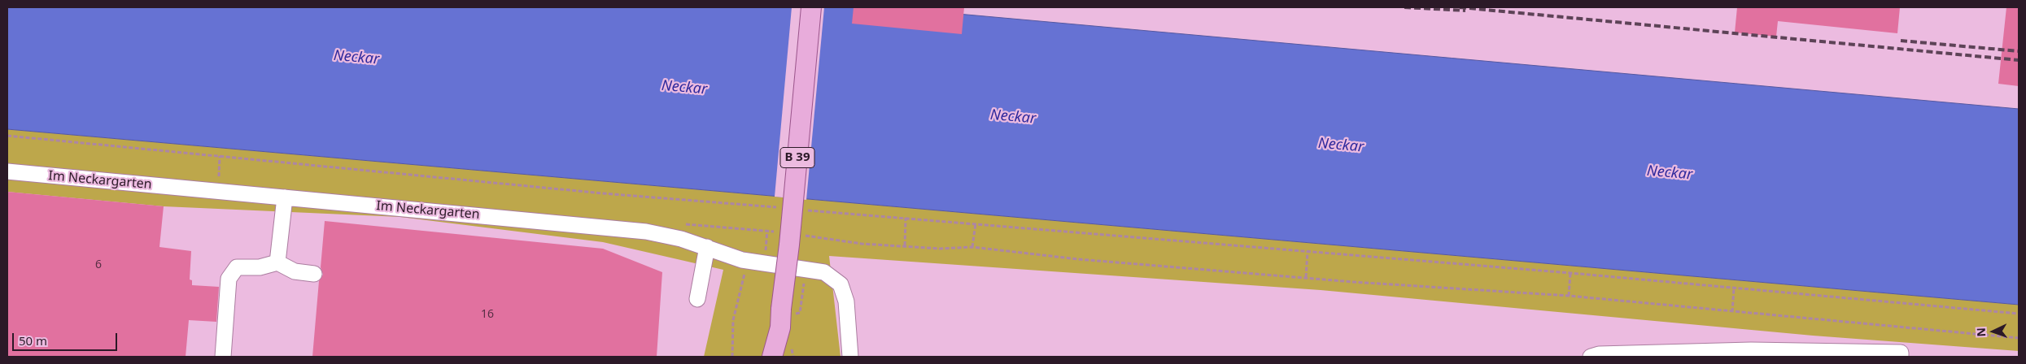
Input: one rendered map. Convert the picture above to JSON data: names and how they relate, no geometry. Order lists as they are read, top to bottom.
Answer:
{
  "streets": {
    "main road": ["B 39"],
    "street": ["Im Neckargarten"]
  },
  "water": ["Neckar"],
  "house_numbers": ["6", "16"],
  "scale_bar": "50 m",
  "north": "left"
}
